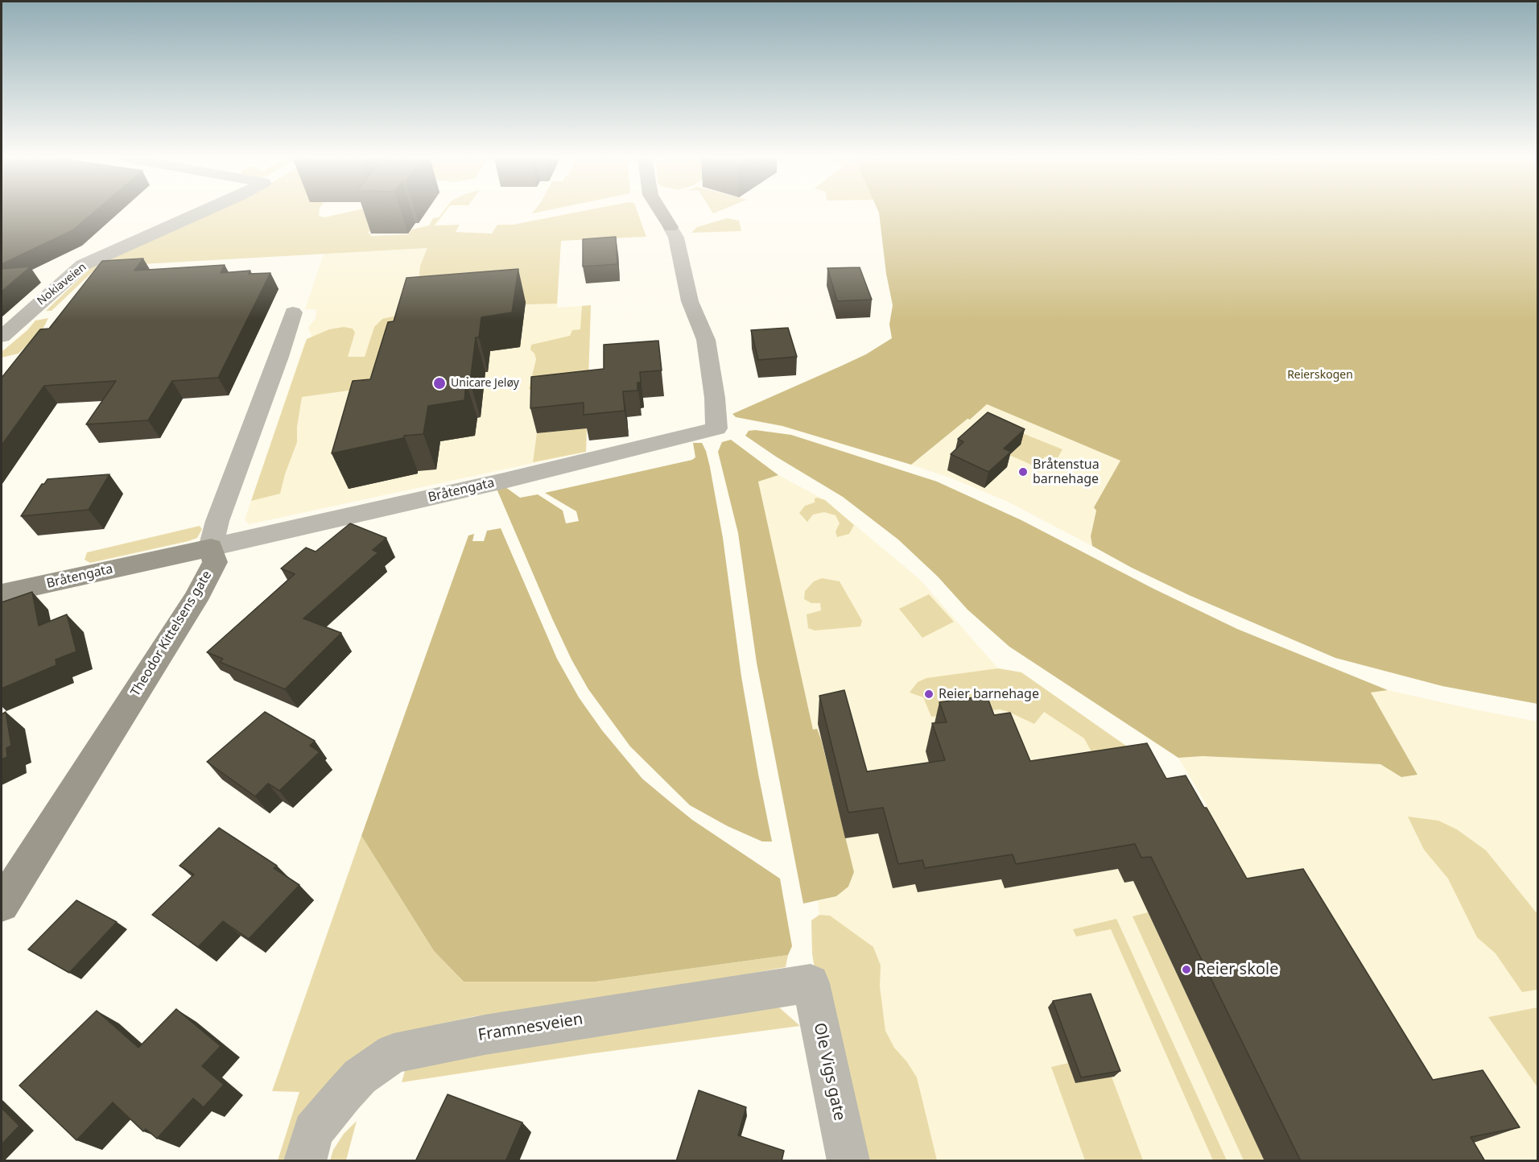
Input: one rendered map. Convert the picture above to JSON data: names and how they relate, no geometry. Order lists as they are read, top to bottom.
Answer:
{
  "streets": {
    "street": [
      "Nokiaveien",
      "Bråtengata",
      "Theodor Kittelsens gate",
      "Framnesveien",
      "Ole Vigs gate"
    ]
  },
  "crossings": [
    ["Bråtengata", "Theodor Kittelsens gate"],
    ["Framnesveien", "Ole Vigs gate"]
  ],
  "parks": ["Reierskogen"],
  "places": [
    "Unicare Jeløy",
    "Bråtenstua barnehage",
    "Reier barnehage",
    "Reier skole"
  ]
}
